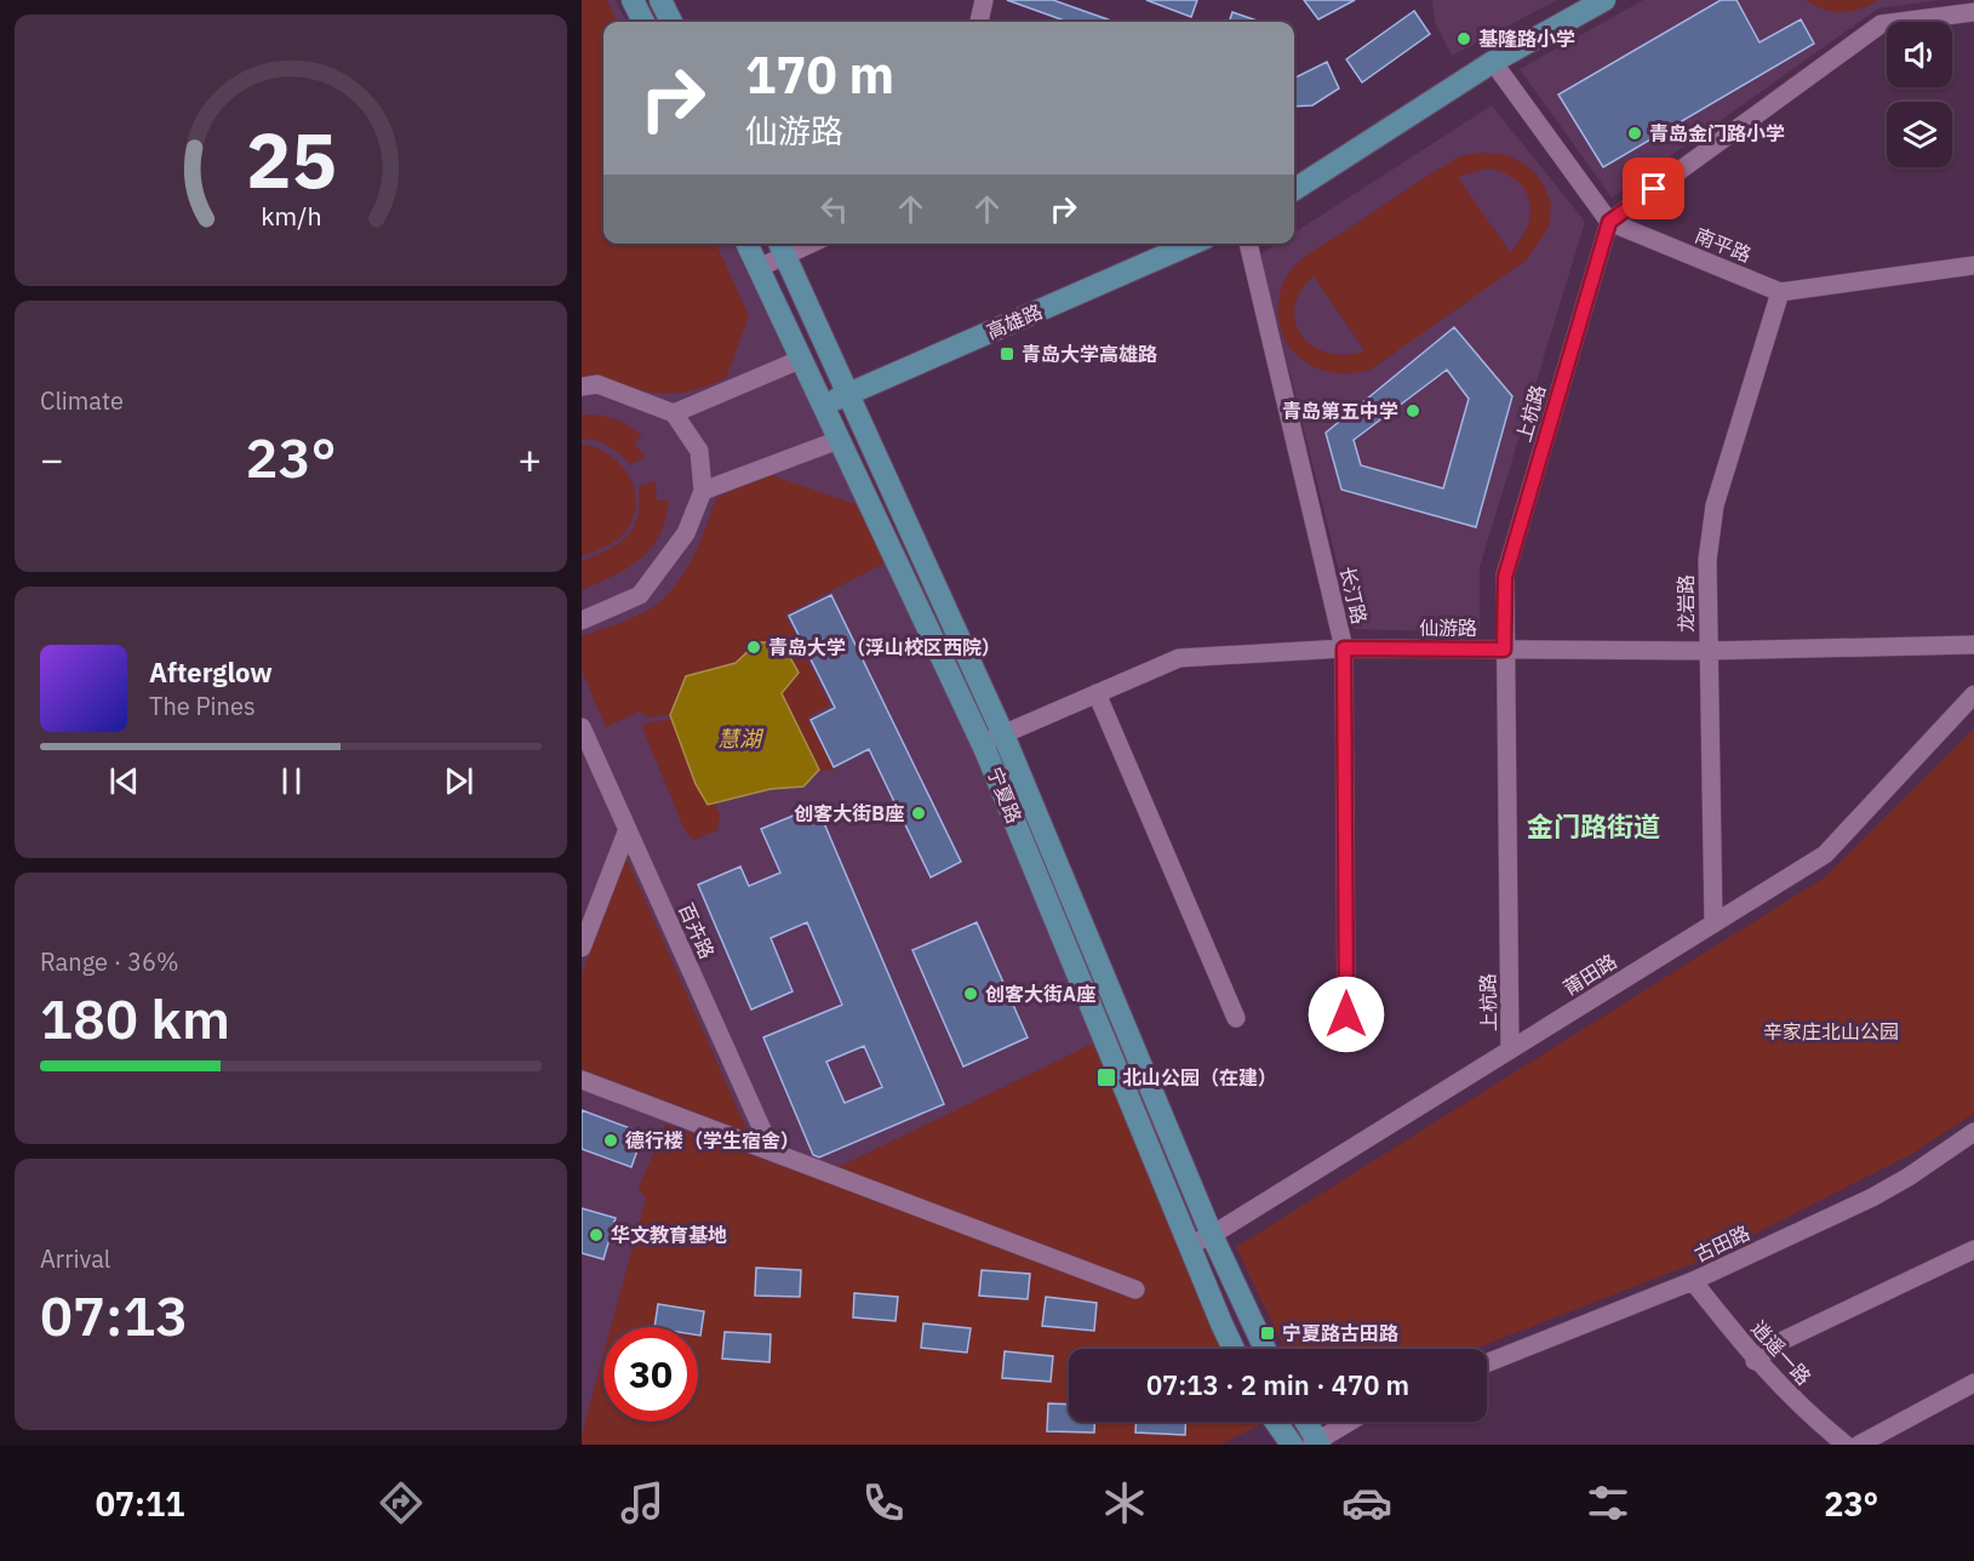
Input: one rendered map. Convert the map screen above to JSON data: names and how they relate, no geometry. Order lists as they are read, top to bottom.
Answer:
{
  "streets": {
    "main road": ["高雄路", "宁夏路"],
    "street": [
      "南平路",
      "上杭路",
      "长汀路",
      "龙岩路",
      "仙游路",
      "百卉路",
      "莆田路",
      "古田路",
      "逍遥一路"
    ]
  },
  "crossings": [
    ["南平路", "上杭路"],
    ["南平路", "龙岩路"],
    ["高雄路", "宁夏路"],
    ["上杭路", "仙游路"],
    ["上杭路", "莆田路"],
    ["长汀路", "仙游路"],
    ["龙岩路", "仙游路"],
    ["龙岩路", "莆田路"],
    ["仙游路", "宁夏路"],
    ["宁夏路", "莆田路"],
    ["古田路", "逍遥一路"]
  ],
  "districts": ["金门路街道"],
  "water": ["慧湖"],
  "parks": ["辛家庄北山公园"],
  "places": {
    "other": [
      "基隆路小学",
      "青岛金门路小学",
      "青岛第五中学",
      "青岛大学（浮山校区西院）",
      "创客大街B座",
      "创客大街A座",
      "德行楼（学生宿舍）",
      "华文教育基地"
    ],
    "transit": ["青岛大学高雄路", "北山公园（在建）", "宁夏路古田路"]
  },
  "page": {
    "turn": ["170 m", "仙游路"],
    "tile": [
      "Climate",
      ["Range · 36%", "180 km"],
      ["Arrival", "07:13"]
    ],
    "heat": ["−", "23°", "+"],
    "song": ["Afterglow", "The Pines"],
    "limit": "30",
    "trip": "07:13 · 2 min · 470 m",
    "tabs": ["07:11", "23°"],
    "gauge": ["25", "km/h"]
  }
}
